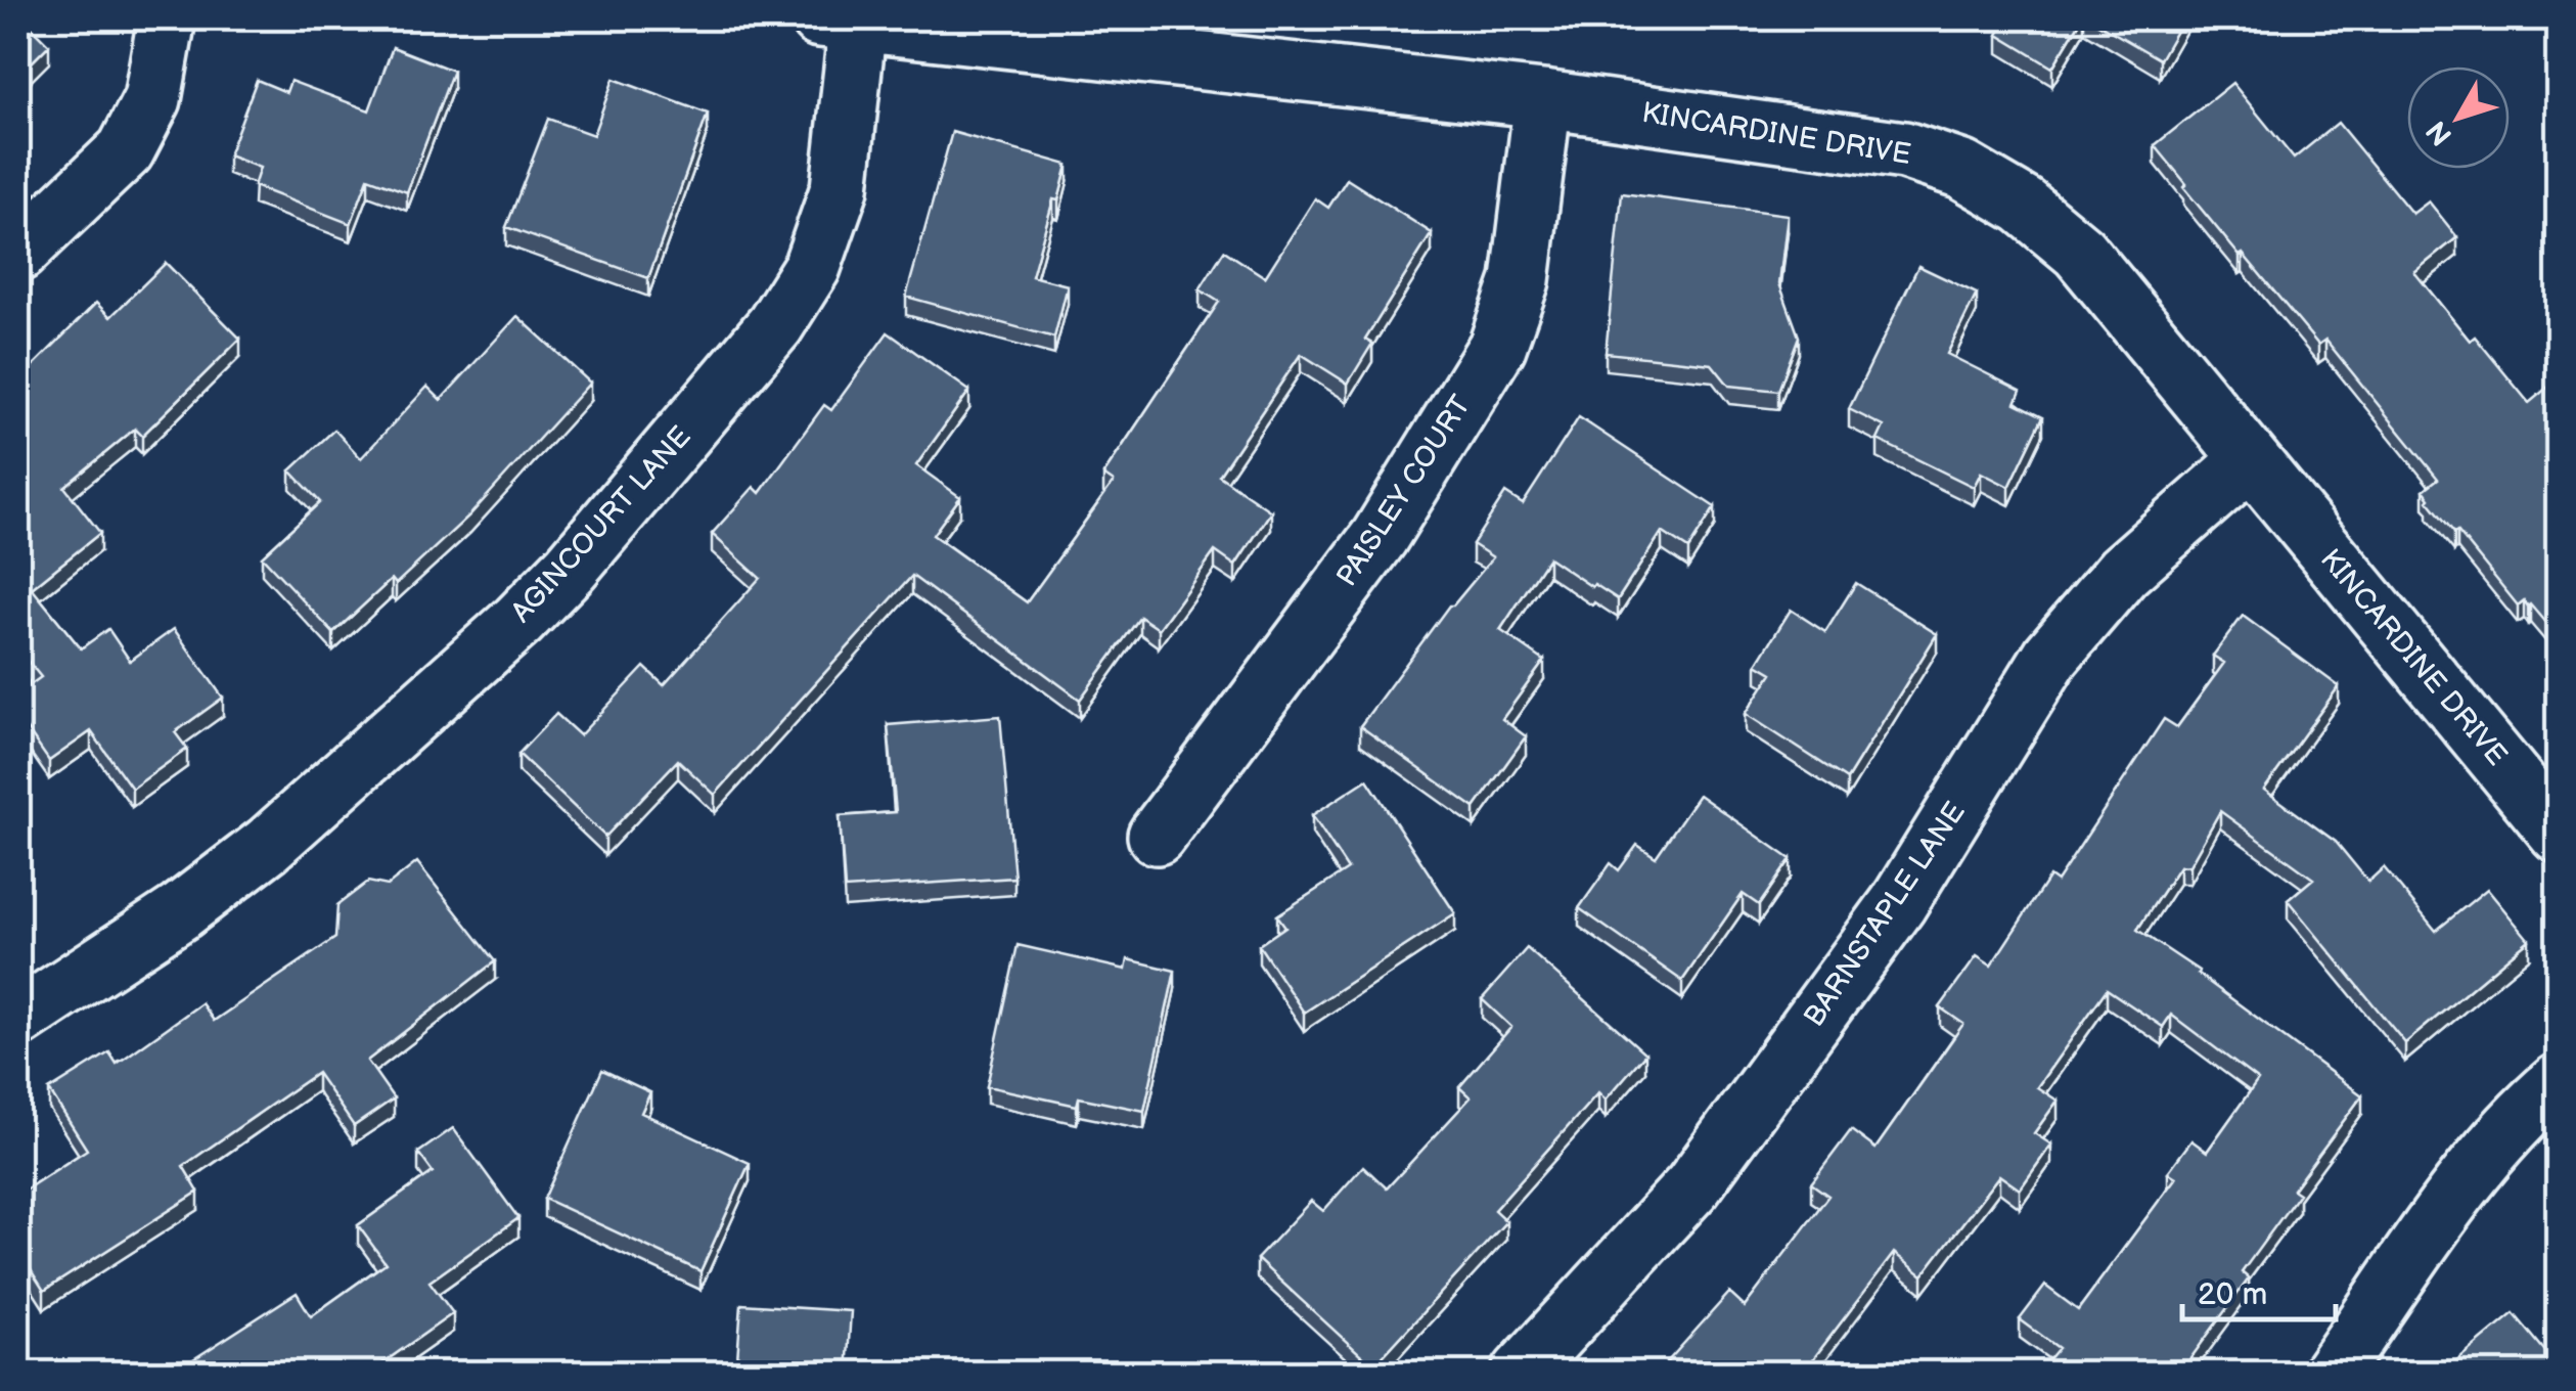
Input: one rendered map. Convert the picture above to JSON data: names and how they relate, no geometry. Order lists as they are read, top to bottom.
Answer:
{
  "streets": {
    "street": [
      "KINCARDINE DRIVE",
      "PAISLEY COURT",
      "AGINCOURT LANE",
      "BARNSTAPLE LANE"
    ]
  },
  "crossings": [
    ["KINCARDINE DRIVE", "PAISLEY COURT"],
    ["KINCARDINE DRIVE", "AGINCOURT LANE"],
    ["KINCARDINE DRIVE", "BARNSTAPLE LANE"]
  ],
  "scale_bar": "20 m",
  "north": "bottom left"
}
